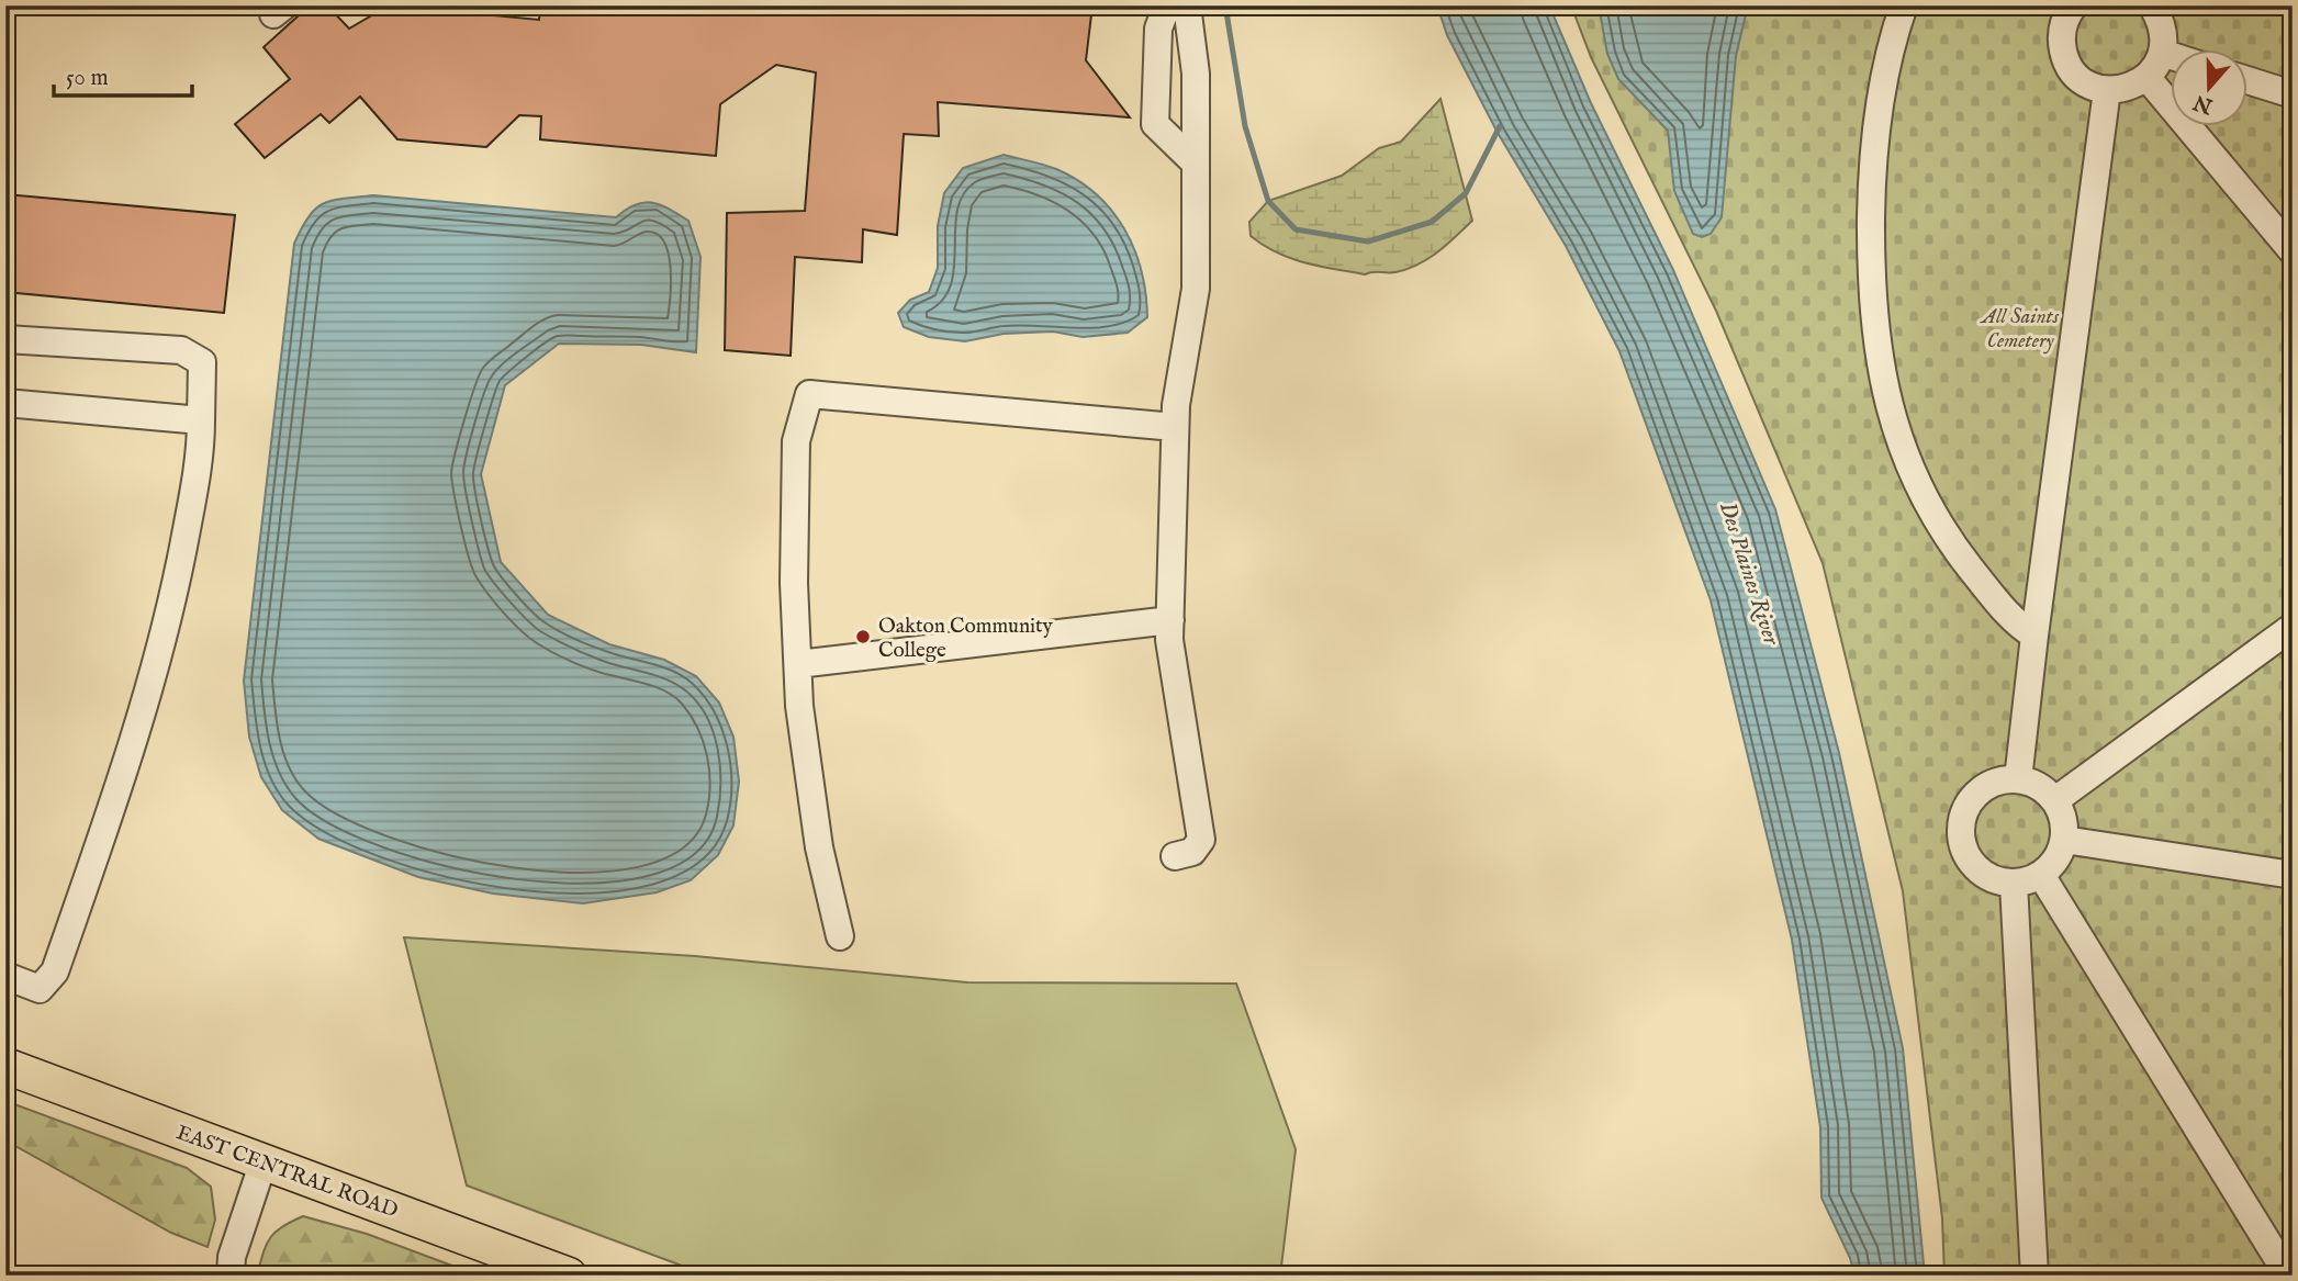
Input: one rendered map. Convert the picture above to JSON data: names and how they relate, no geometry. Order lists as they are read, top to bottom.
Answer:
{
  "streets": {
    "main road": ["EAST CENTRAL ROAD"]
  },
  "water": ["Des Plaines River"],
  "parks": ["All Saints Cemetery"],
  "places": ["Oakton Community College"],
  "scale_bar": "50 m",
  "north": "bottom"
}
